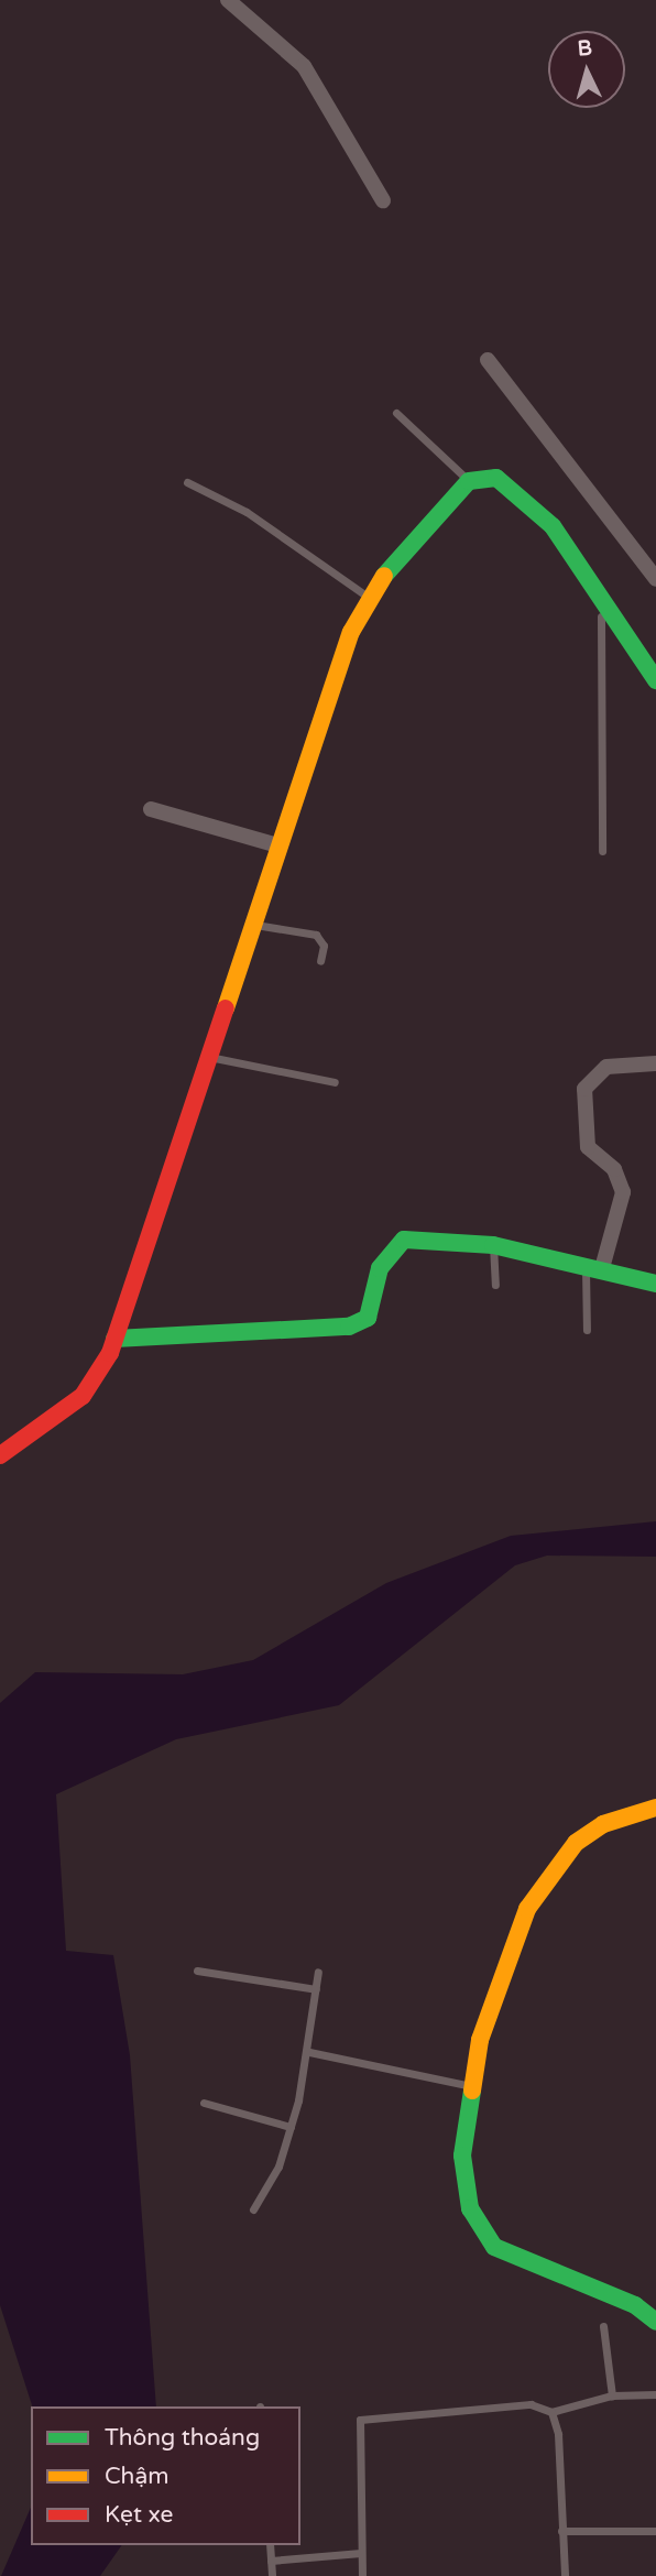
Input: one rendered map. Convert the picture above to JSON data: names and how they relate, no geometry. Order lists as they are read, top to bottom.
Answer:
{
  "legend": ["Thông thoáng", "Chậm", "Kẹt xe"],
  "north": "top"
}
